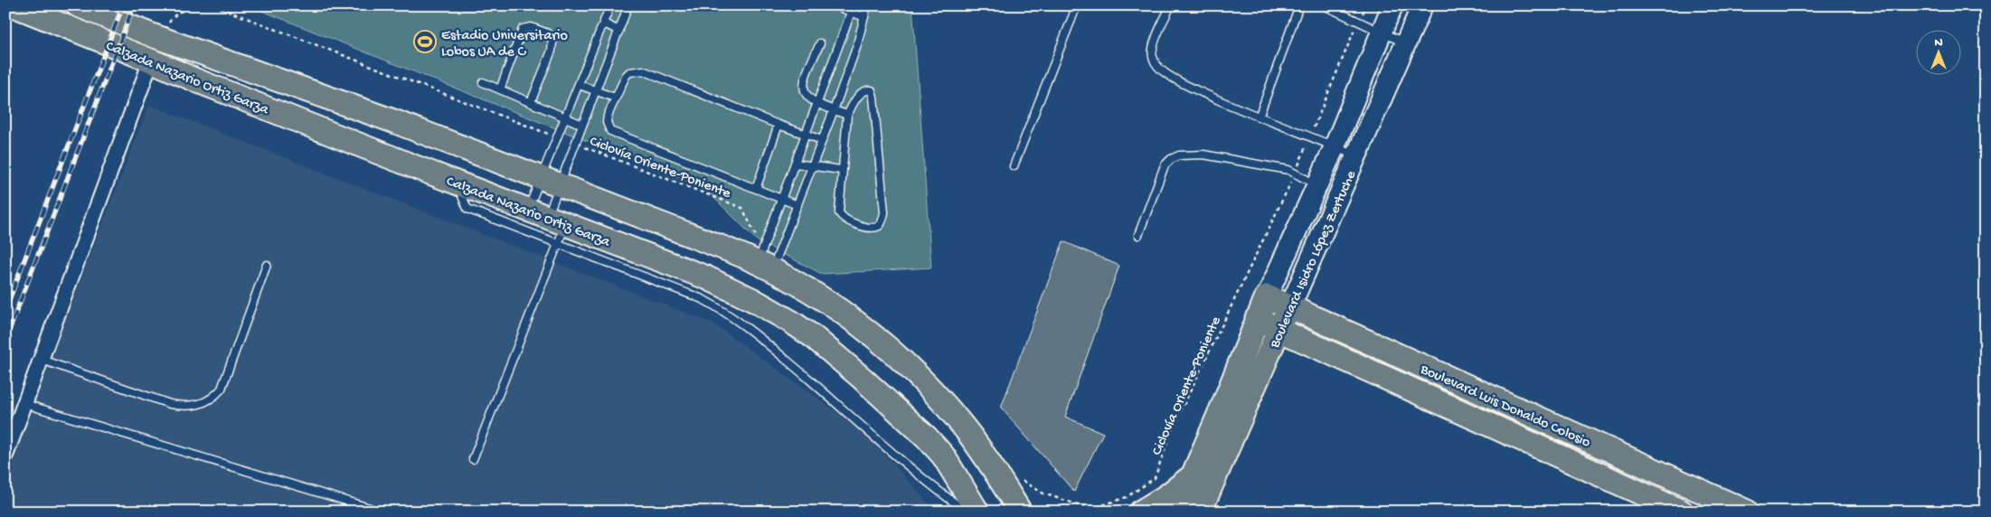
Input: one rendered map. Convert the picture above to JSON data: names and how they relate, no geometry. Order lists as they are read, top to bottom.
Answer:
{
  "streets": {
    "main road": ["Calzada Nazario Ortiz Garza", "Boulevard Isidro López Zertuche", "Boulevard Luis Donaldo Colosio"],
    "path": ["Ciclovía Oriente-Poniente"]
  },
  "crossings": [
    ["Calzada Nazario Ortiz Garza", "Ciclovía Oriente-Poniente"],
    ["Boulevard Isidro López Zertuche", "Boulevard Luis Donaldo Colosio"]
  ],
  "places": {
    "sports": ["Estadio Universitario Lobos UA de C"]
  },
  "north": "top"
}
